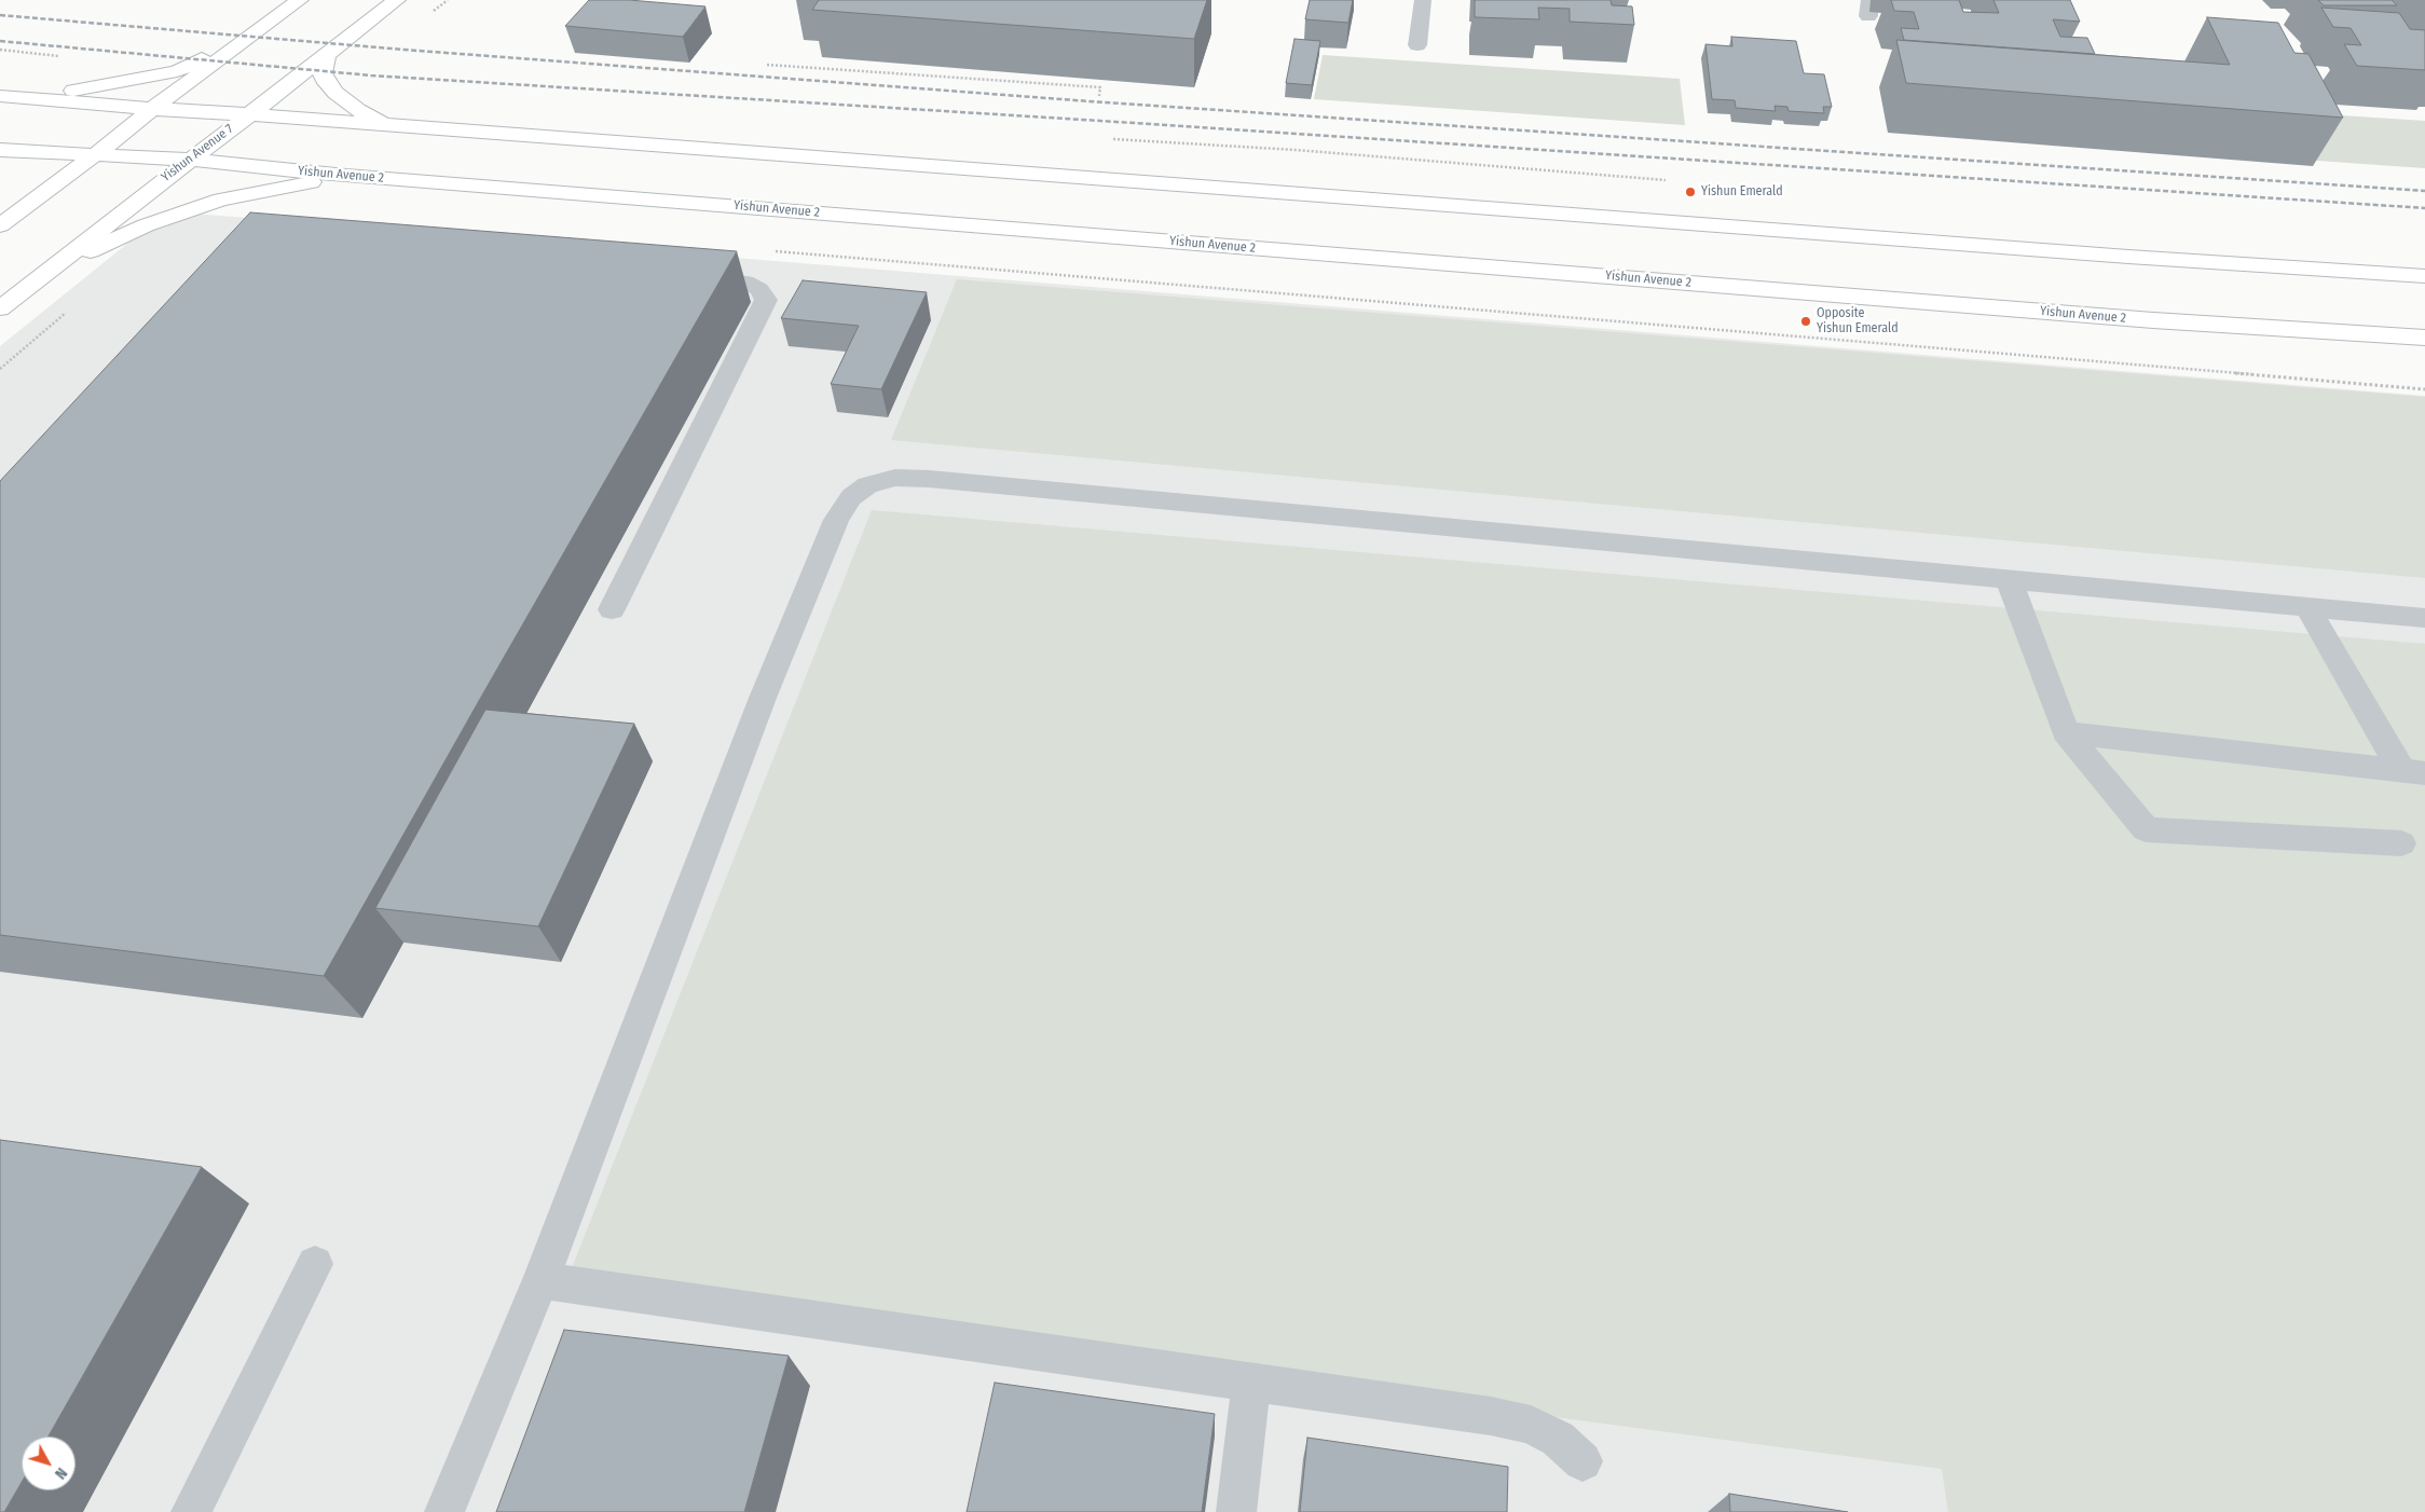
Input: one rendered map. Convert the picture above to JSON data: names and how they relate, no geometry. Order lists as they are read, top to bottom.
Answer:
{
  "streets": {
    "main road": ["Yishun Avenue 7", "Yishun Avenue 2"]
  },
  "crossings": [
    ["Yishun Avenue 7", "Yishun Avenue 2"]
  ],
  "places": ["Yishun Emerald", "Opposite Yishun Emerald"],
  "north": "bottom right"
}
